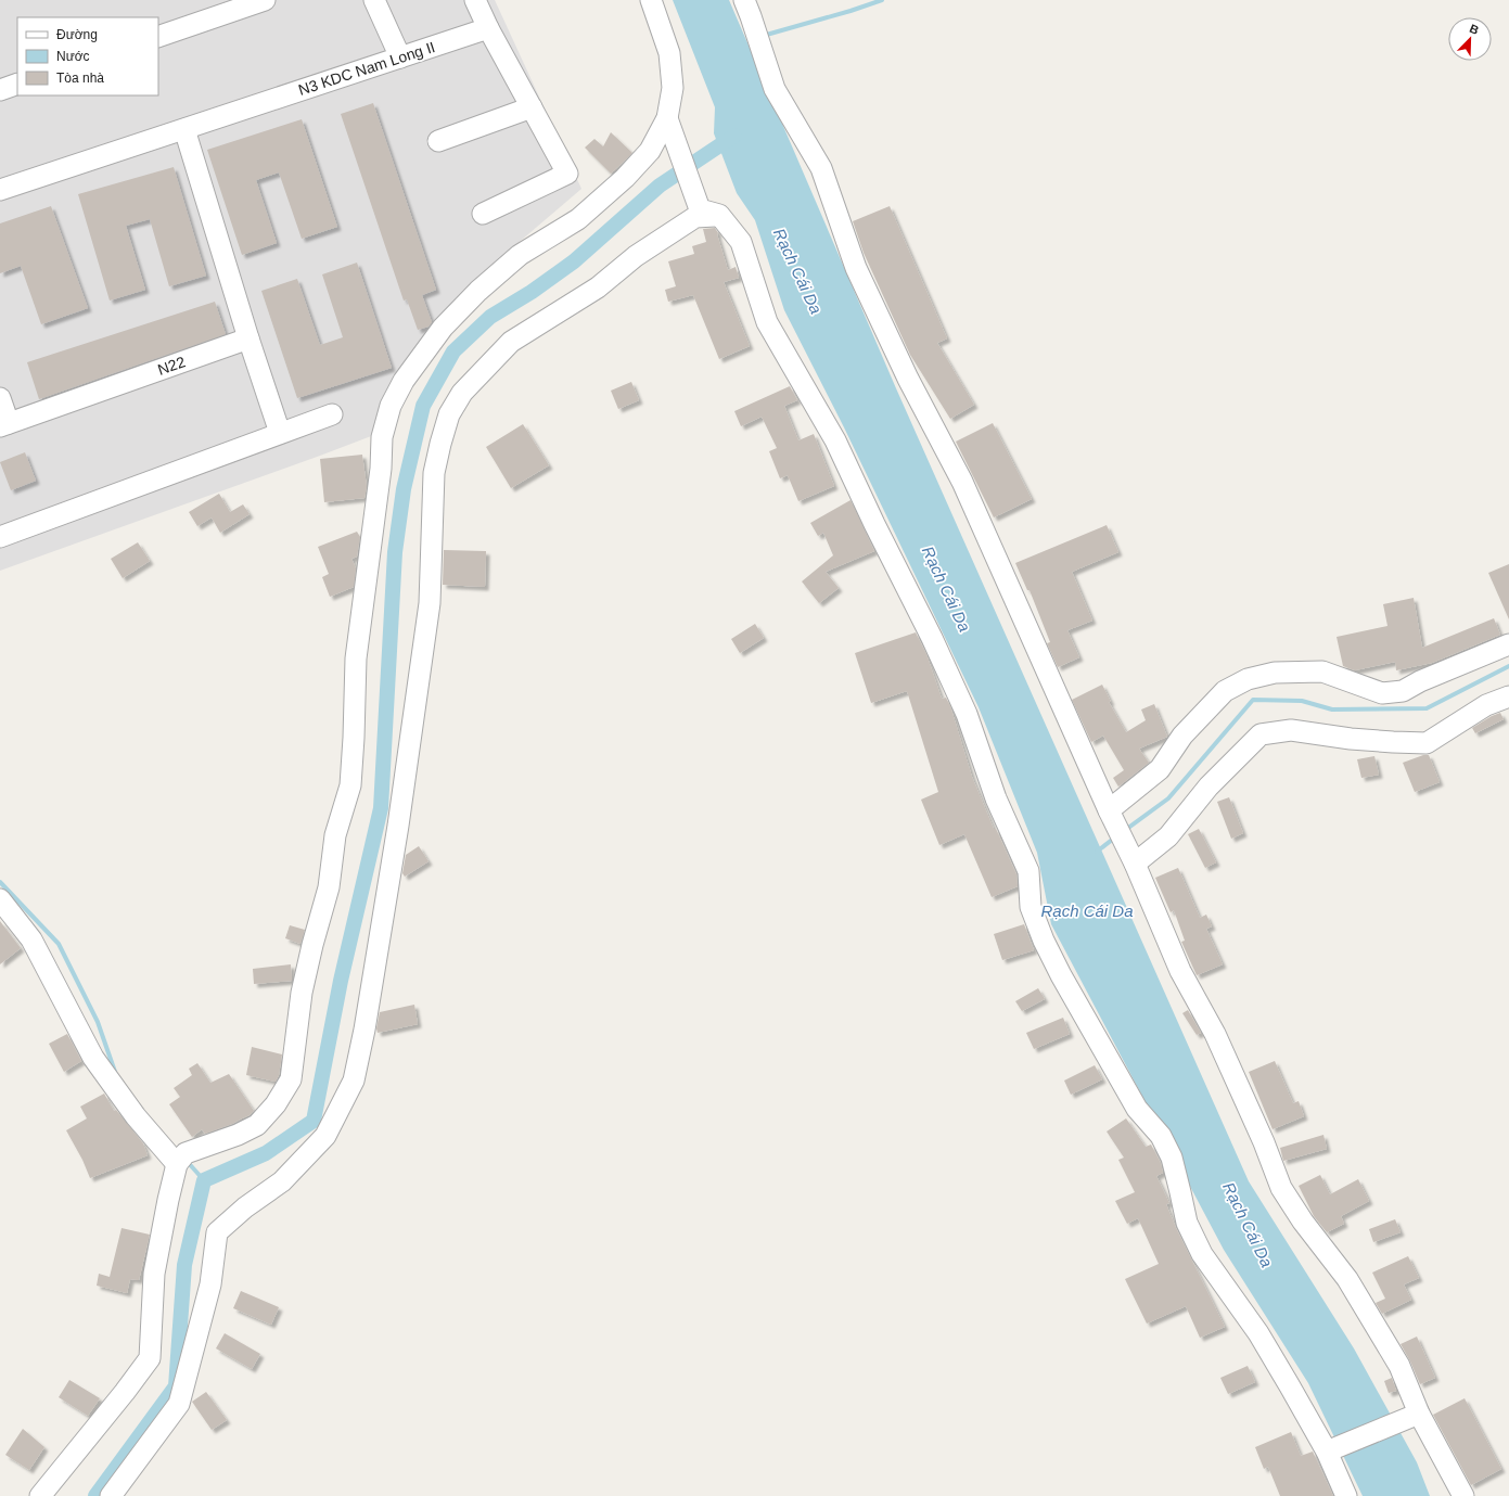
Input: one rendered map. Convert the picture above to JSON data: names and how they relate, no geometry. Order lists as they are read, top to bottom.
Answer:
{
  "streets": {
    "street": ["N3 KDC Nam Long II", "N22"]
  },
  "water": ["Rạch Cái Da"],
  "legend": ["Đường", "Nước", "Tòa nhà"],
  "north": "top right"
}
